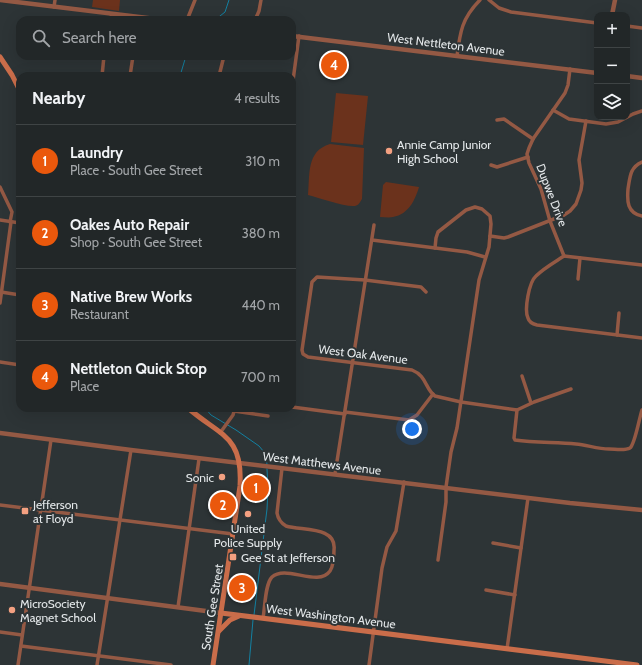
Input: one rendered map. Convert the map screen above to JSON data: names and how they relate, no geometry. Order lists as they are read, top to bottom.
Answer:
{
  "streets": {
    "main road": ["South Gee Street", "West Washington Avenue"],
    "street": [
      "West Nettleton Avenue",
      "Dupwe Drive",
      "West Oak Avenue",
      "West Matthews Avenue"
    ]
  },
  "crossings": [
    ["West Nettleton Avenue", "Dupwe Drive"],
    ["West Matthews Avenue", "South Gee Street"],
    ["South Gee Street", "West Washington Avenue"]
  ],
  "places": {
    "other": [
      "Annie Camp Junior High School",
      "Sonic",
      "United Police Supply",
      "MicroSociety Magnet School"
    ],
    "transit": ["Jefferson at Floyd", "Gee St at Jefferson"]
  },
  "page": {
    "map_buttons": ["+", "−"],
    "search": "Search here",
    "pins": [
      "4",
      "1",
      "2",
      "3"
    ],
    "heading": ["Nearby", "4 results"],
    "list": [
      {
        "mark": "1",
        "name": "Laundry",
        "note": "Place · South Gee Street",
        "value": "310 m"
      },
      {
        "mark": "2",
        "name": "Oakes Auto Repair",
        "note": "Shop · South Gee Street",
        "value": "380 m"
      },
      {
        "mark": "3",
        "name": "Native Brew Works",
        "note": "Restaurant",
        "value": "440 m"
      },
      {
        "mark": "4",
        "name": "Nettleton Quick Stop",
        "note": "Place",
        "value": "700 m"
      }
    ]
  }
}
